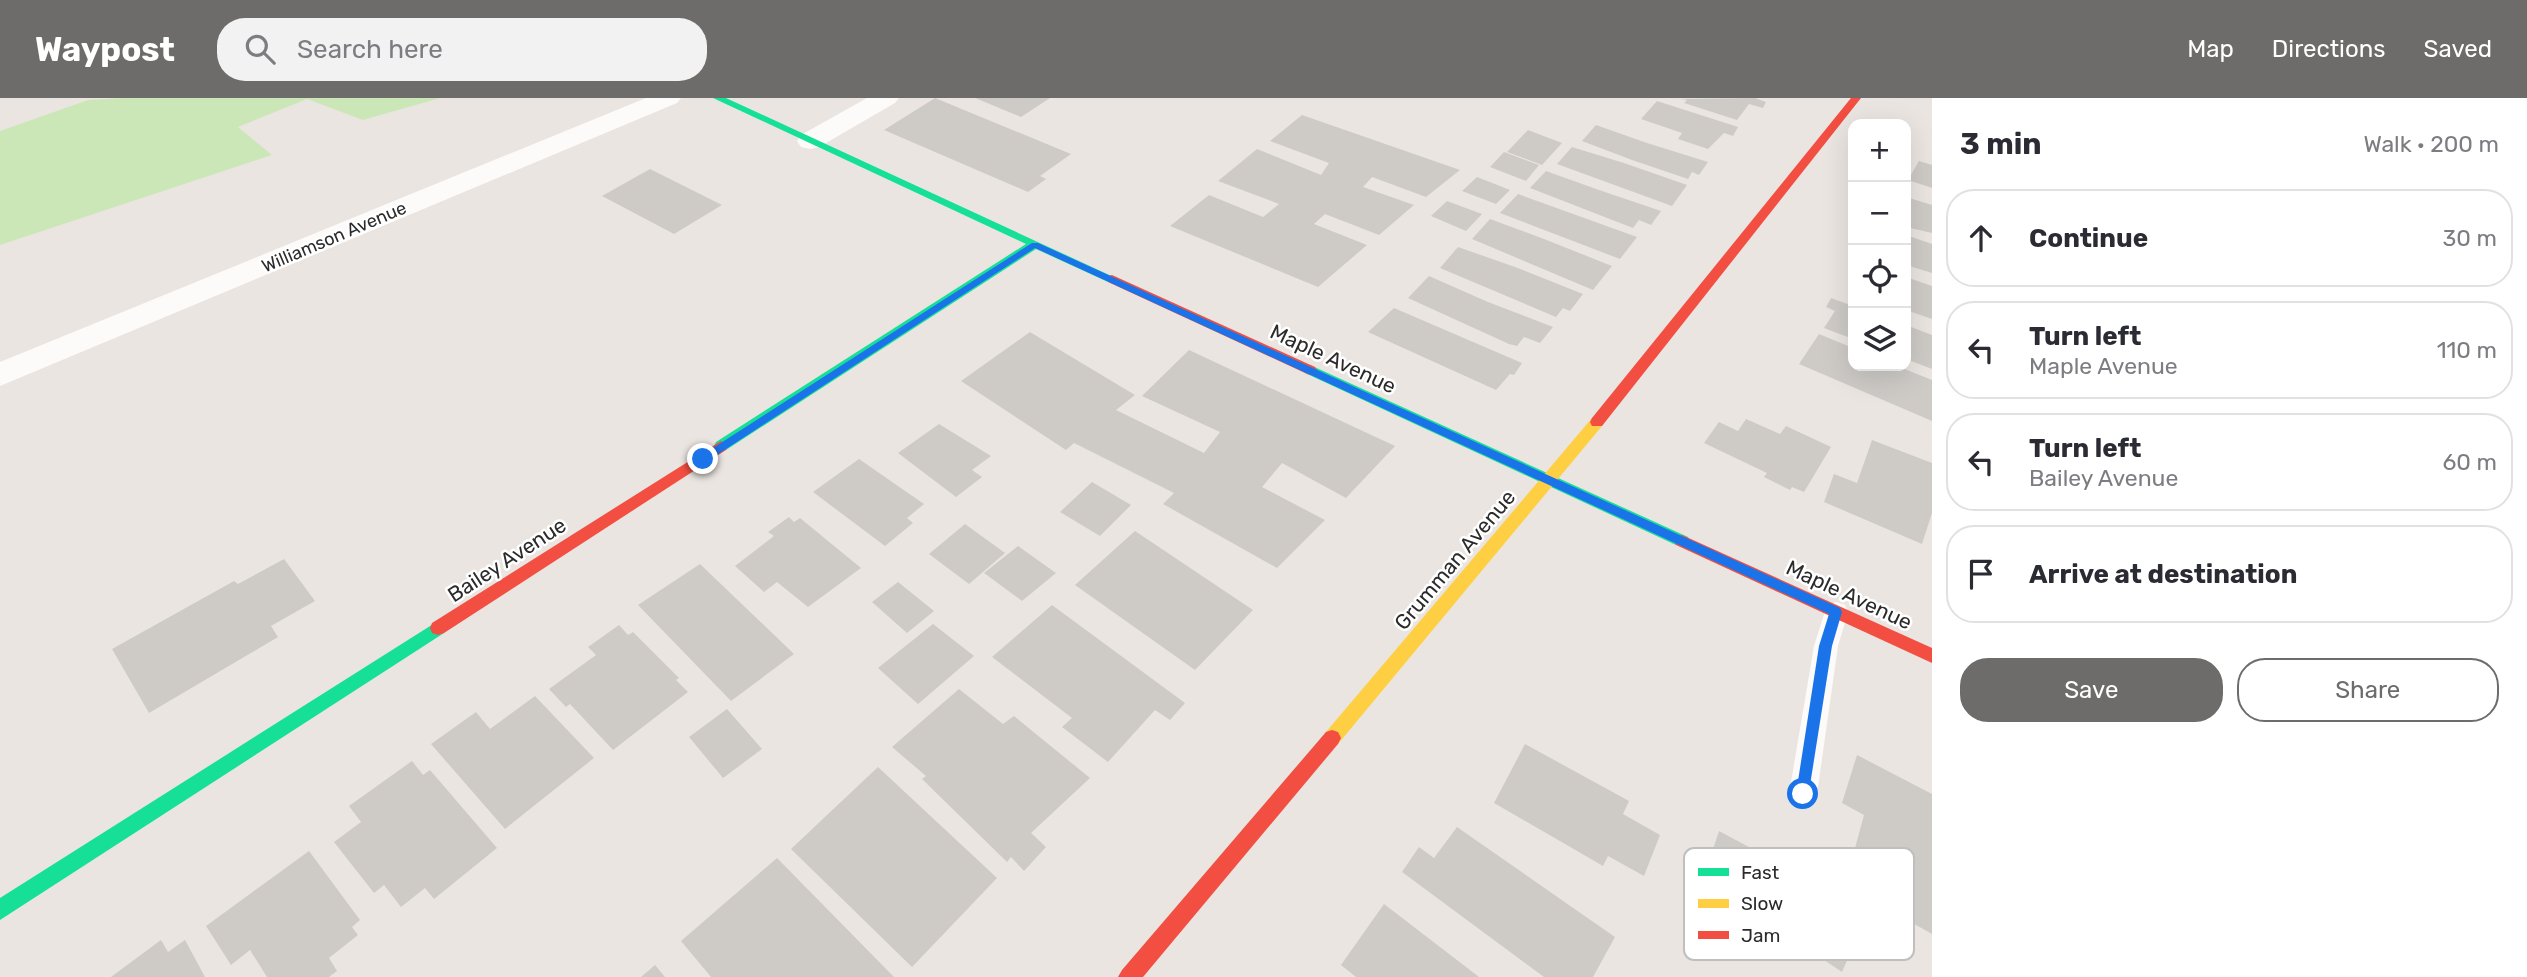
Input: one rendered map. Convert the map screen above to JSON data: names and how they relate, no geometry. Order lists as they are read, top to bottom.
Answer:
{
  "streets": {
    "street": [
      "Williamson Avenue",
      "Maple Avenue",
      "Bailey Avenue",
      "Grumman Avenue"
    ]
  },
  "crossings": [
    ["Maple Avenue", "Bailey Avenue"],
    ["Maple Avenue", "Grumman Avenue"]
  ],
  "legend": ["Fast", "Slow", "Jam"],
  "page": {
    "header": "Waypost",
    "search": "Search here",
    "nav": ["Map", "Directions", "Saved"],
    "heading": ["3 min", "Walk · 200 m"],
    "map_buttons": ["+", "−"],
    "list": [
      ["Continue", "30 m"],
      ["Turn left", "Maple Avenue", "110 m"],
      ["Turn left", "Bailey Avenue", "60 m"],
      "Arrive at destination"
    ],
    "buttons": ["Save", "Share"]
  }
}
